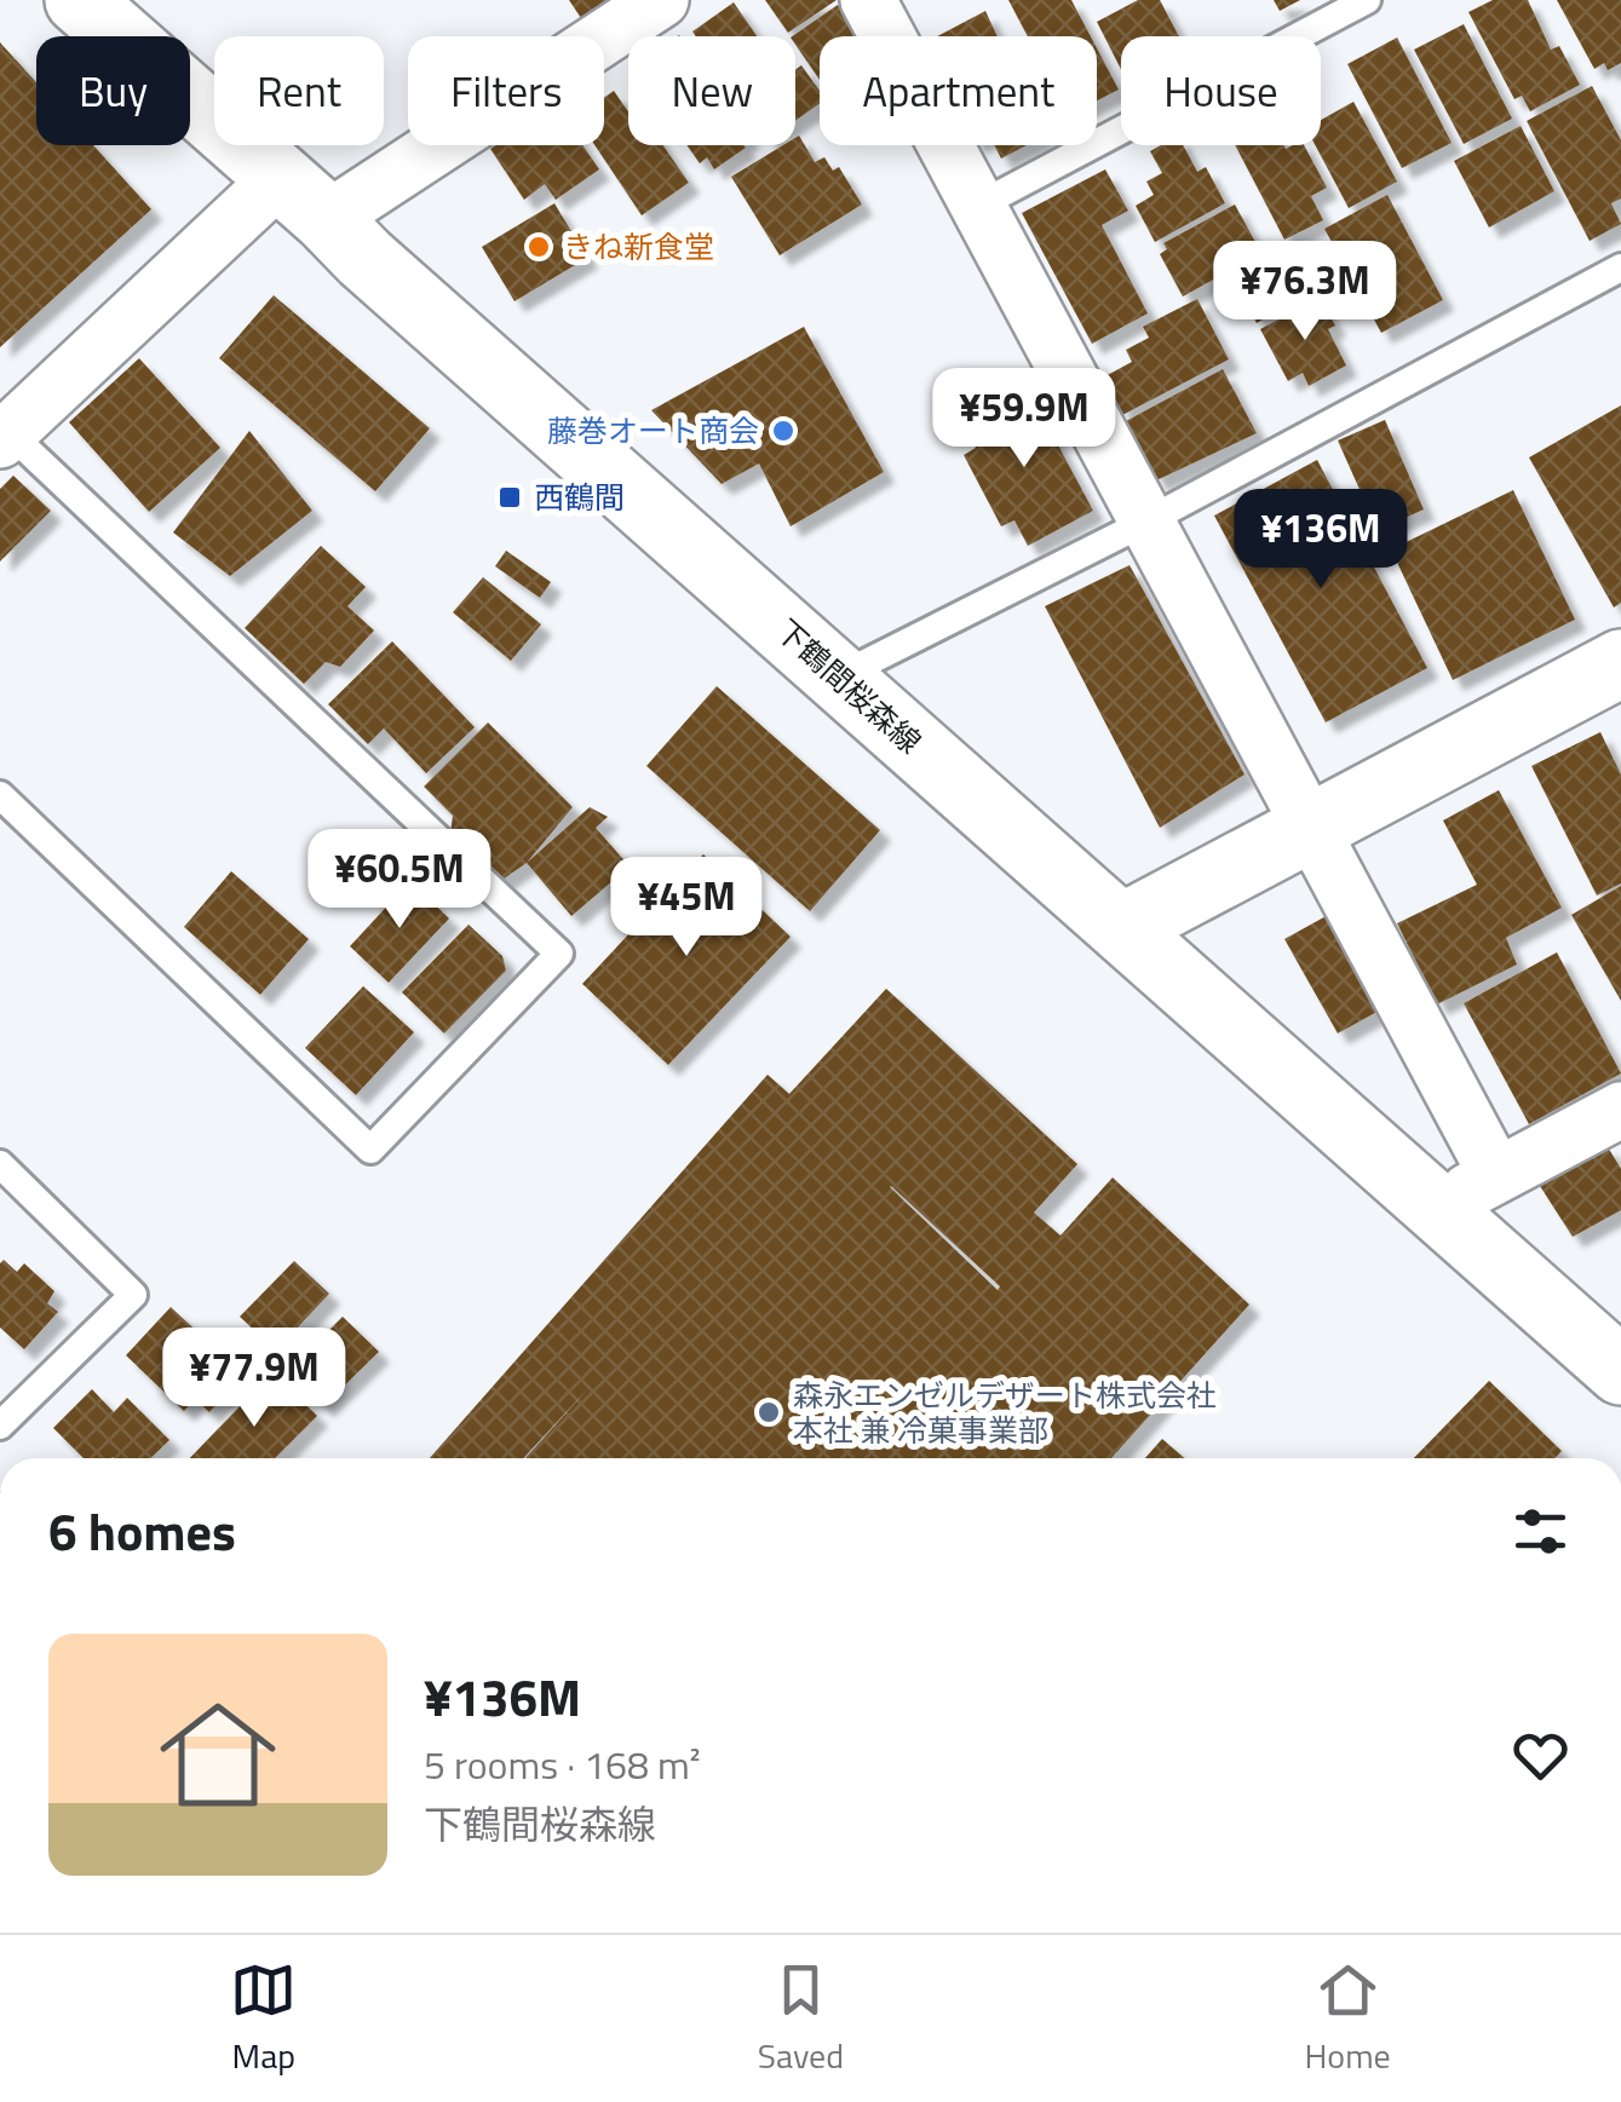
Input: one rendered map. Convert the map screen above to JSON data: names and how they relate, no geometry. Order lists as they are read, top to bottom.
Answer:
{
  "streets": {
    "street": ["下鶴間桜森線"]
  },
  "places": {
    "other": ["きね新食堂", "藤巻オート商会", "森永エンゼルデザート株式会社 本社 兼 冷菓事業部"],
    "transit": ["西鶴間"]
  },
  "page": {
    "chip": [
      "Buy",
      "Rent",
      "Filters",
      "New",
      "Apartment",
      "House"
    ],
    "price": [
      "¥76.3M",
      "¥59.9M",
      "¥136M",
      "¥60.5M",
      "¥45M",
      "¥77.9M"
    ],
    "heading": "6 homes",
    "list": [
      {
        "name": "¥136M",
        "note": "5 rooms · 168 m² · 下鶴間桜森線"
      }
    ],
    "tabs": ["Map", "Saved", "Home"]
  }
}
